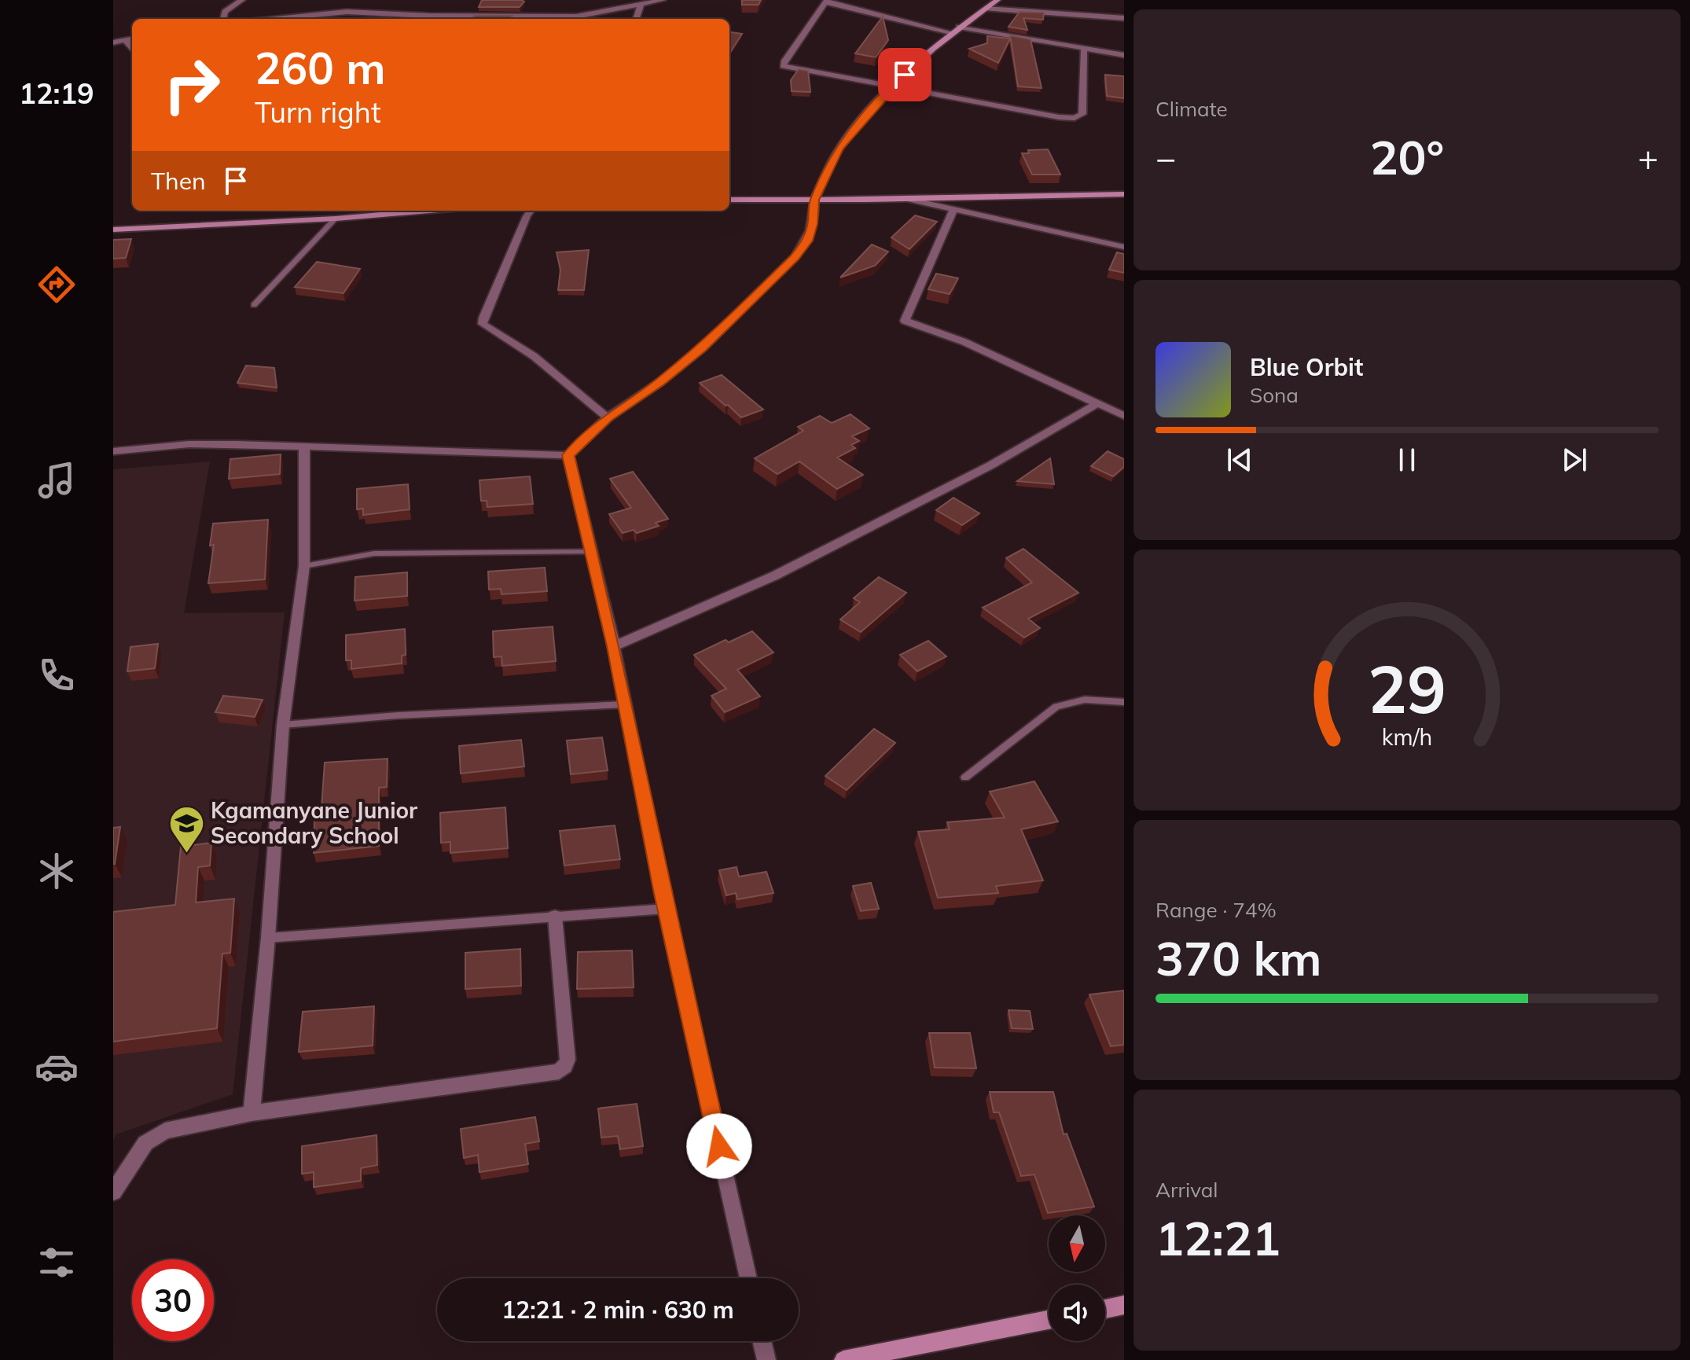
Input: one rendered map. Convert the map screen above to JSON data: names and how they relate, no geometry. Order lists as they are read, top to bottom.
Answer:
{
  "places": {
    "school or university": ["Kgamanyane Junior Secondary School"]
  },
  "north": "bottom",
  "page": {
    "tabs": "12:19",
    "tile": [
      "Climate",
      ["Range · 74%", "370 km"],
      ["Arrival", "12:21"]
    ],
    "turn": ["260 m", "Turn right"],
    "heat": ["−", "20°", "+"],
    "then": "Then",
    "song": ["Blue Orbit", "Sona"],
    "limit": "30",
    "trip": "12:21 · 2 min · 630 m",
    "gauge": ["29", "km/h"]
  }
}
